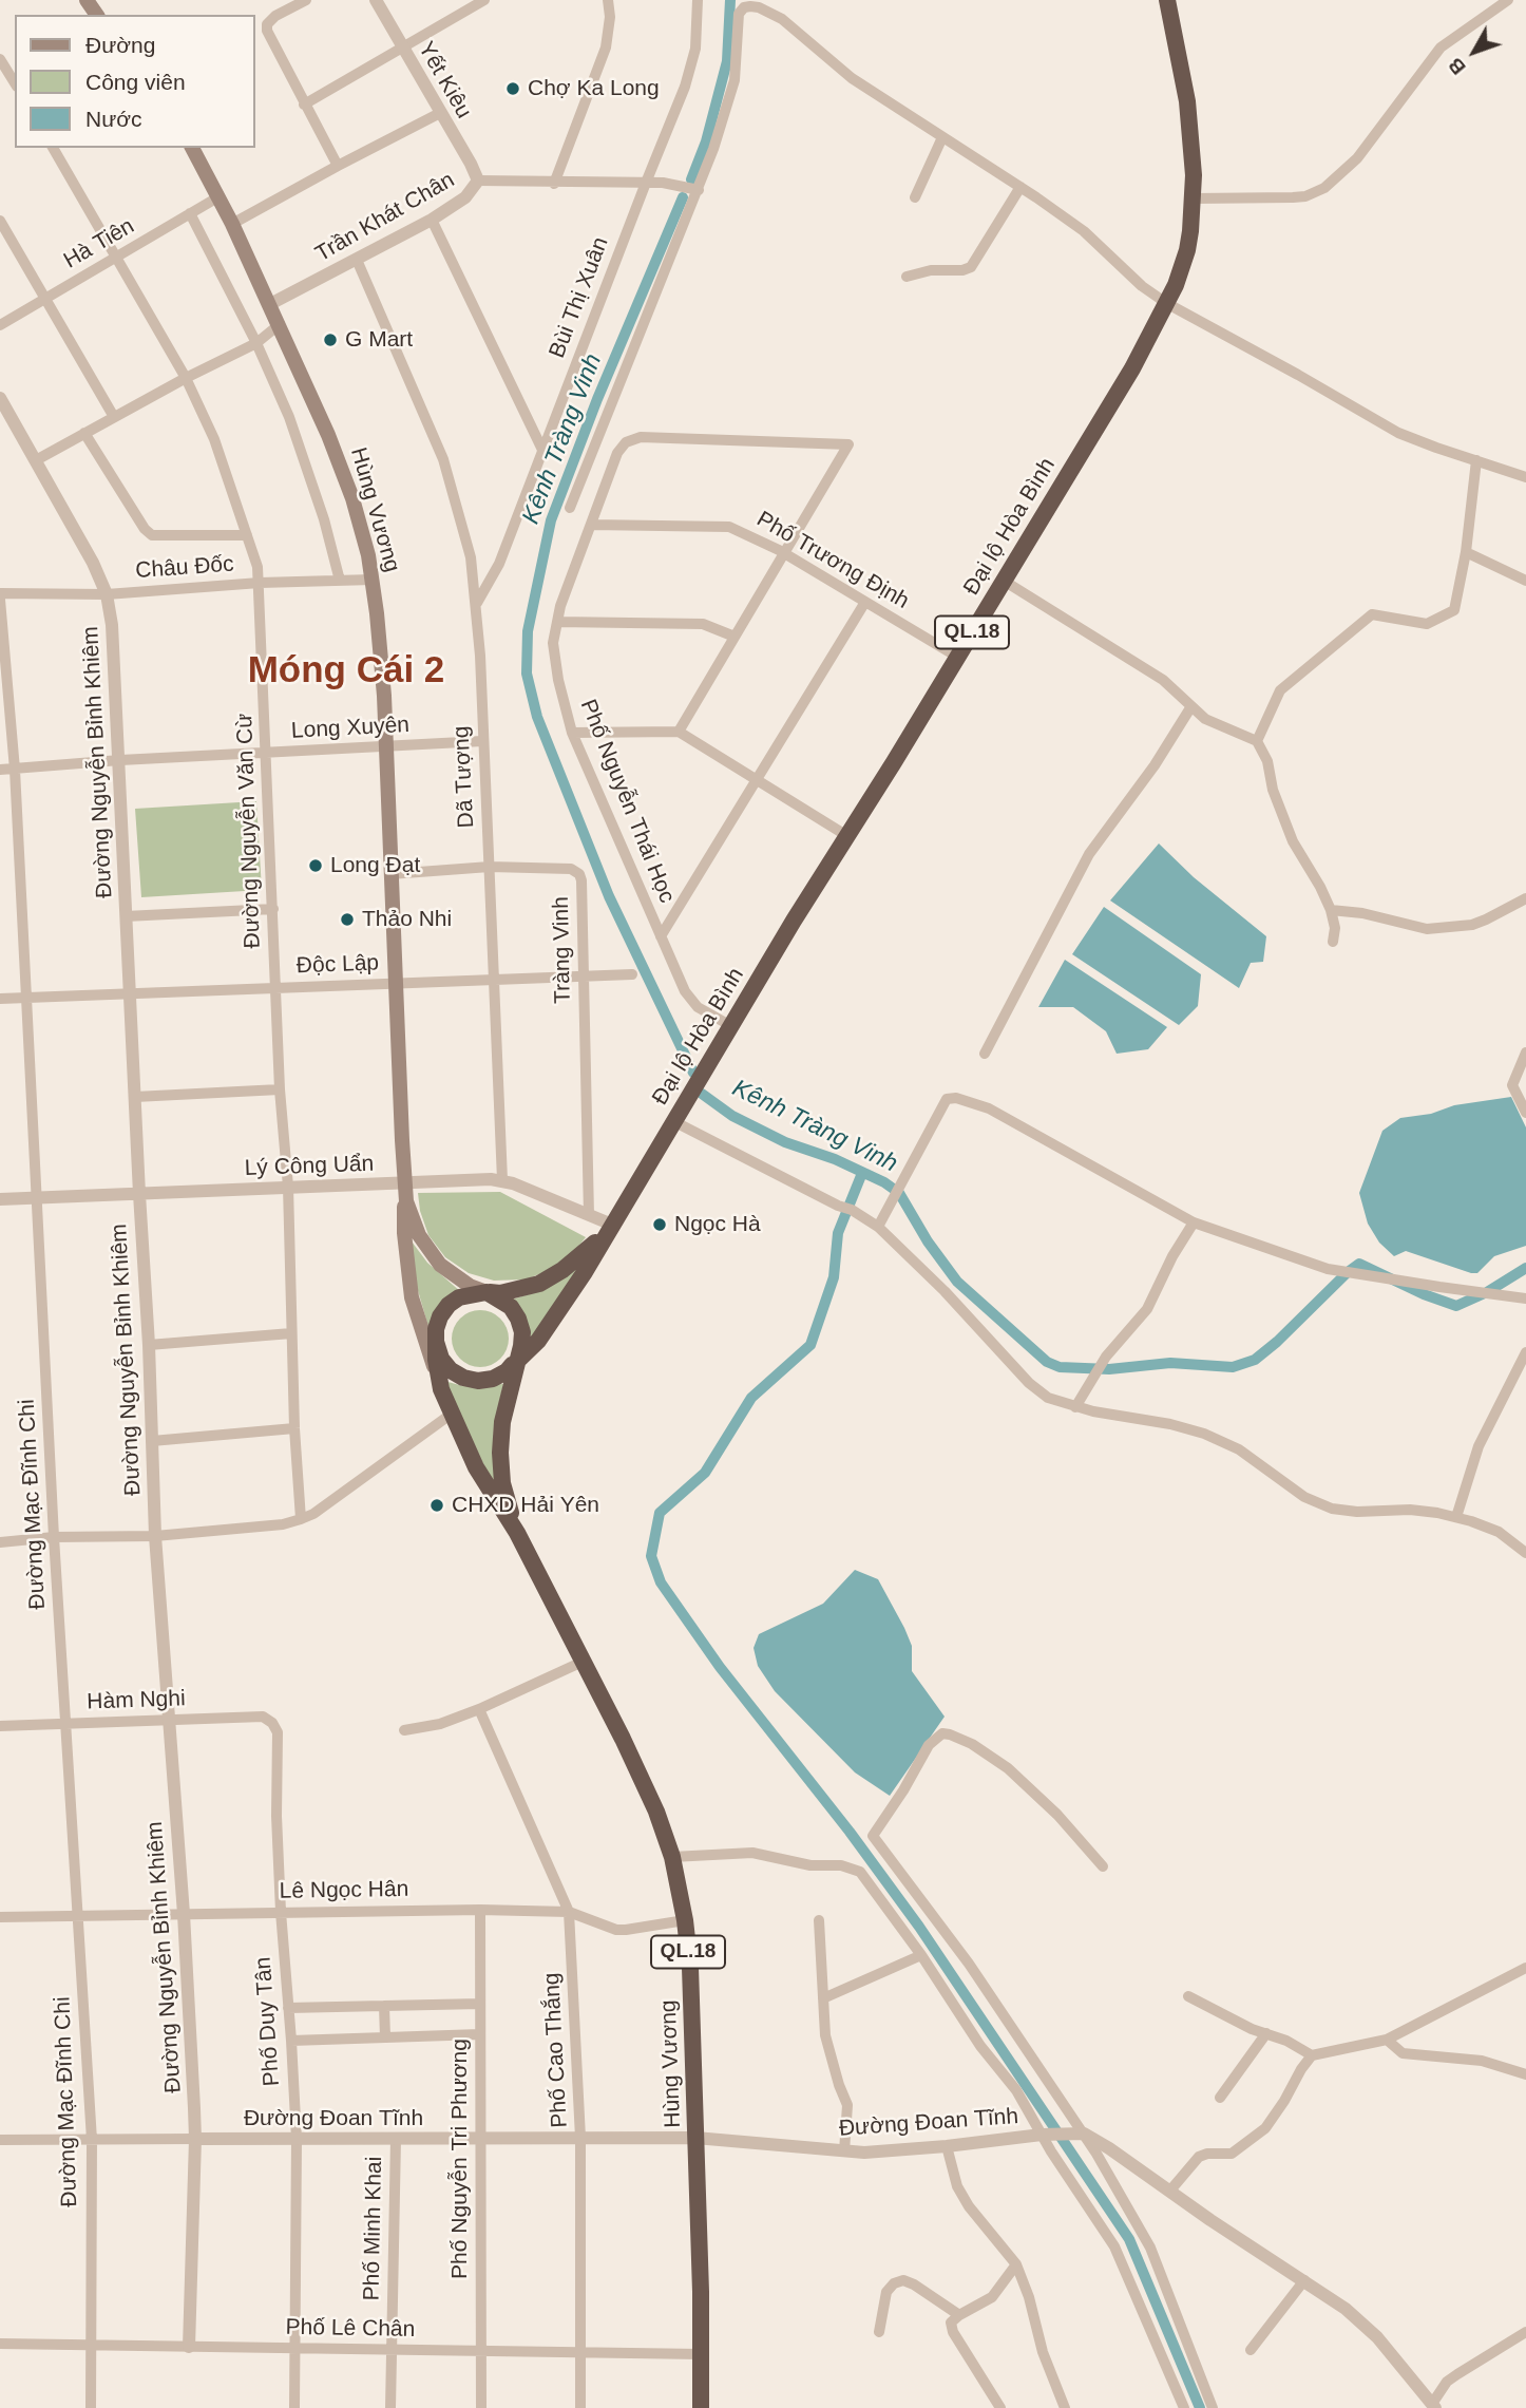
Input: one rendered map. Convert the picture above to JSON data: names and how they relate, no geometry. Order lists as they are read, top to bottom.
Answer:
{
  "streets": {
    "highway": ["Hùng Vương", "Đại lộ Hòa Bình", "QL.18"],
    "street": [
      "Yết Kiêu",
      "Trần Khát Chân",
      "Hà Tiên",
      "Bùi Thị Xuân",
      "Phố Trương Định",
      "Châu Đốc",
      "Long Xuyên",
      "Đường Nguyễn Bỉnh Khiêm",
      "Dã Tượng",
      "Phố Nguyễn Thái Học",
      "Đường Nguyễn Văn Cừ",
      "Tràng Vinh",
      "Độc Lập",
      "Lý Công Uẩn",
      "Đường Mạc Đĩnh Chi",
      "Hàm Nghi",
      "Lê Ngọc Hân",
      "Phố Duy Tân",
      "Phố Cao Thắng",
      "Đường Đoan Tĩnh",
      "Phố Nguyễn Tri Phương",
      "Phố Minh Khai",
      "Phố Lê Chân"
    ]
  },
  "crossings": [
    ["Yết Kiêu", "Trần Khát Chân"],
    ["Trần Khát Chân", "Bùi Thị Xuân"],
    ["Trần Khát Chân", "Hùng Vương"],
    ["Trần Khát Chân", "Dã Tượng"],
    ["Hà Tiên", "Hùng Vương"],
    ["Hà Tiên", "Đường Nguyễn Văn Cừ"],
    ["Bùi Thị Xuân", "Dã Tượng"],
    ["Hùng Vương", "Châu Đốc"],
    ["Hùng Vương", "Long Xuyên"],
    ["Hùng Vương", "Tràng Vinh"],
    ["Hùng Vương", "Độc Lập"],
    ["Hùng Vương", "Lý Công Uẩn"],
    ["Hùng Vương", "Lê Ngọc Hân"],
    ["Hùng Vương", "Đường Đoan Tĩnh"],
    ["Hùng Vương", "Phố Lê Chân"],
    ["Đại lộ Hòa Bình", "Phố Trương Định"],
    ["Đại lộ Hòa Bình", "Phố Nguyễn Thái Học"],
    ["Đại lộ Hòa Bình", "Lý Công Uẩn"],
    ["Phố Trương Định", "Phố Nguyễn Thái Học"],
    ["Châu Đốc", "Đường Nguyễn Bỉnh Khiêm"],
    ["Châu Đốc", "Đường Nguyễn Văn Cừ"],
    ["Long Xuyên", "Đường Nguyễn Bỉnh Khiêm"],
    ["Long Xuyên", "Dã Tượng"],
    ["Long Xuyên", "Đường Nguyễn Văn Cừ"],
    ["Long Xuyên", "Đường Mạc Đĩnh Chi"],
    ["Đường Nguyễn Bỉnh Khiêm", "Độc Lập"],
    ["Đường Nguyễn Bỉnh Khiêm", "Lý Công Uẩn"],
    ["Đường Nguyễn Bỉnh Khiêm", "Hàm Nghi"],
    ["Đường Nguyễn Bỉnh Khiêm", "Lê Ngọc Hân"],
    ["Đường Nguyễn Bỉnh Khiêm", "Đường Đoan Tĩnh"],
    ["Đường Nguyễn Bỉnh Khiêm", "Phố Lê Chân"],
    ["Dã Tượng", "Tràng Vinh"],
    ["Dã Tượng", "Độc Lập"],
    ["Dã Tượng", "Lý Công Uẩn"],
    ["Đường Nguyễn Văn Cừ", "Độc Lập"],
    ["Đường Nguyễn Văn Cừ", "Lý Công Uẩn"],
    ["Tràng Vinh", "Độc Lập"],
    ["Tràng Vinh", "Lý Công Uẩn"],
    ["Độc Lập", "Đường Mạc Đĩnh Chi"],
    ["Lý Công Uẩn", "Đường Mạc Đĩnh Chi"],
    ["Đường Mạc Đĩnh Chi", "Hàm Nghi"],
    ["Đường Mạc Đĩnh Chi", "Lê Ngọc Hân"],
    ["Đường Mạc Đĩnh Chi", "Phố Lê Chân"],
    ["Hàm Nghi", "Phố Duy Tân"],
    ["Lê Ngọc Hân", "Phố Duy Tân"],
    ["Lê Ngọc Hân", "Phố Cao Thắng"],
    ["Lê Ngọc Hân", "Phố Nguyễn Tri Phương"],
    ["Phố Duy Tân", "Đường Đoan Tĩnh"],
    ["Phố Duy Tân", "Phố Lê Chân"],
    ["Phố Cao Thắng", "Đường Đoan Tĩnh"],
    ["Phố Cao Thắng", "Phố Lê Chân"],
    ["Đường Đoan Tĩnh", "Phố Nguyễn Tri Phương"],
    ["Đường Đoan Tĩnh", "Phố Minh Khai"],
    ["Phố Nguyễn Tri Phương", "Phố Lê Chân"],
    ["Phố Minh Khai", "Phố Lê Chân"]
  ],
  "districts": ["Móng Cái 2"],
  "water": ["Kênh Tràng Vinh"],
  "places": [
    "Chợ Ka Long",
    "G Mart",
    "Long Đạt",
    "Thảo Nhi",
    "Ngọc Hà",
    "CHXD Hải Yên"
  ],
  "legend": ["Đường", "Công viên", "Nước"],
  "north": "bottom left"
}
